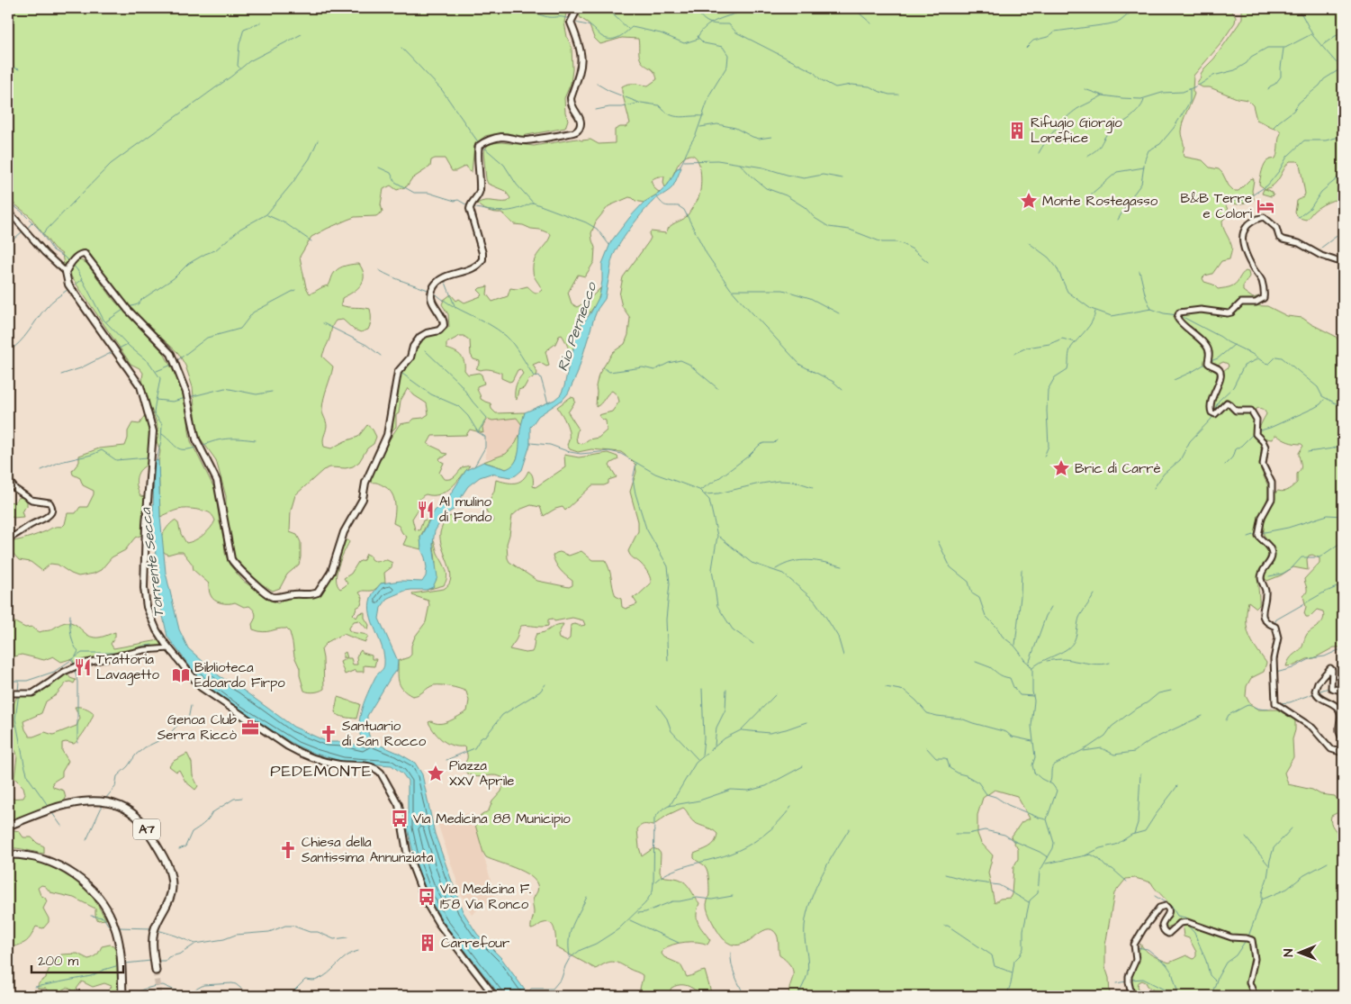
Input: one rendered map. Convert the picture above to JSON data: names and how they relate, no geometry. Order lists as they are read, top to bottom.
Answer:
{
  "streets": {
    "highway": ["A7"]
  },
  "districts": ["PEDEMONTE"],
  "water": ["Rio Pernecco", "Torrente Secca"],
  "places": {
    "building": ["Rifugio Giorgio Lorefice", "Carrefour"],
    "place": ["Monte Rostegasso", "Bric di Carrè", "Piazza XXV Aprile"],
    "hotel": ["B&B Terre e Colori"],
    "restaurant": ["Al mulino di Fondo", "Trattoria Lavagetto"],
    "library": ["Biblioteca Edoardo Firpo"],
    "office": ["Genoa Club Serra Riccò"],
    "church": ["Santuario di San Rocco", "Chiesa della Santissima Annunziata"],
    "bus stop": ["Via Medicina 88 Municipio", "Via Medicina F. 158 Via Ronco"]
  },
  "scale_bar": "200 m",
  "north": "left"
}
